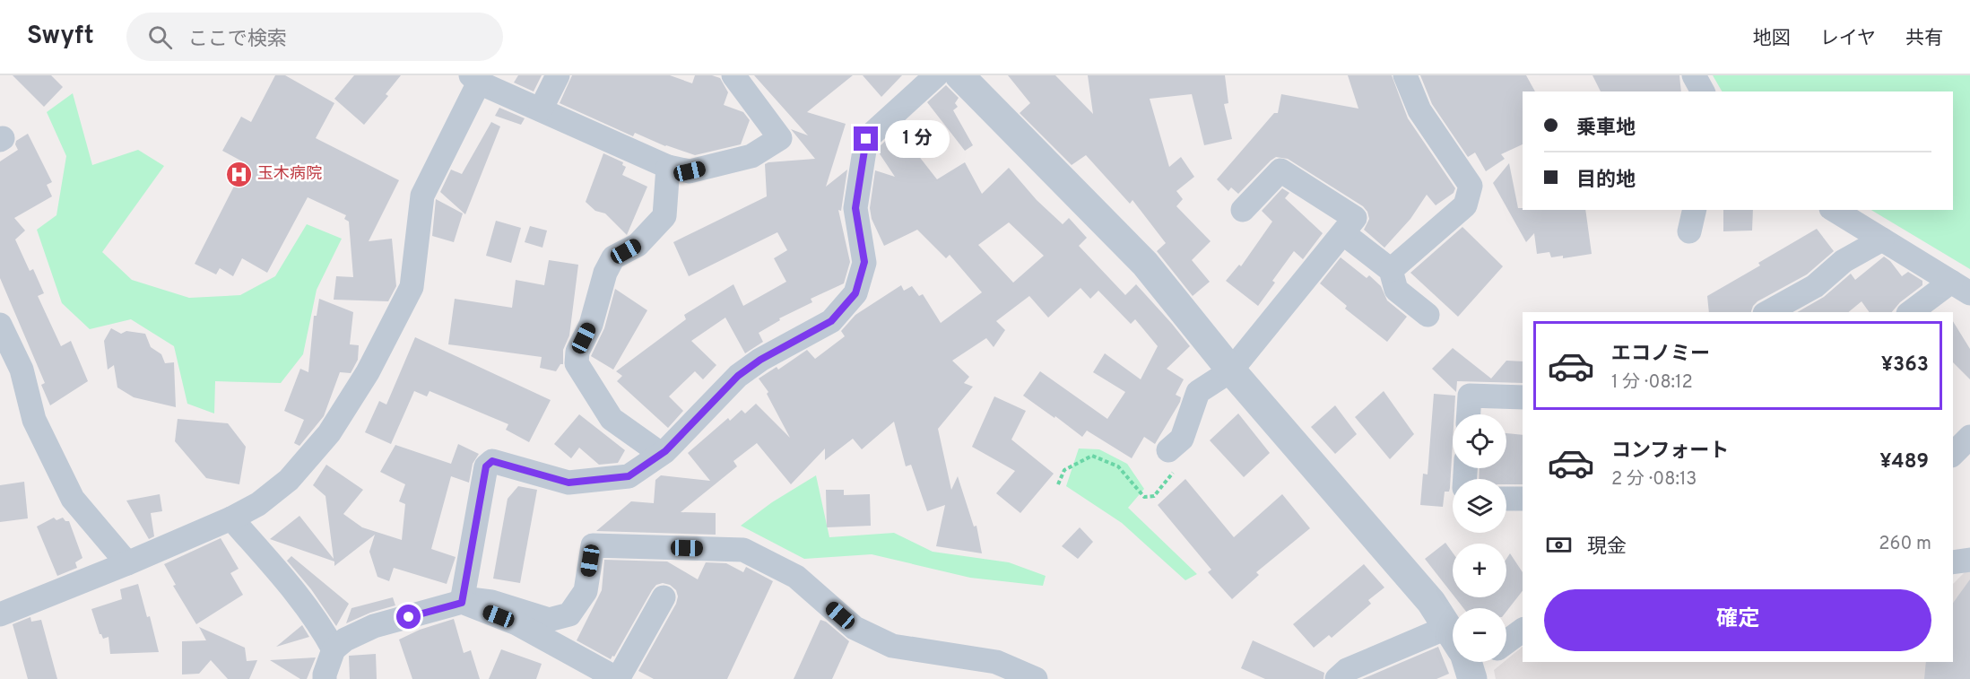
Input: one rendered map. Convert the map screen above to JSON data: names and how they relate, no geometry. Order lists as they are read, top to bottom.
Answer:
{
  "places": {
    "hospital": ["玉木病院"]
  },
  "page": {
    "header": "Swyft",
    "search": "ここで検索",
    "nav": ["地図", "レイヤ", "共有"],
    "banner": ["乗車地", "目的地"],
    "bubble": "1 分",
    "list": [
      {
        "name": "エコノミー",
        "note": "1 分 · 08:12",
        "value": "¥363"
      },
      {
        "name": "コンフォート",
        "note": "2 分 · 08:13",
        "value": "¥489"
      }
    ],
    "map_buttons": ["+", "−"],
    "pay": ["現金", "260 m"],
    "buttons": "確定"
  }
}
